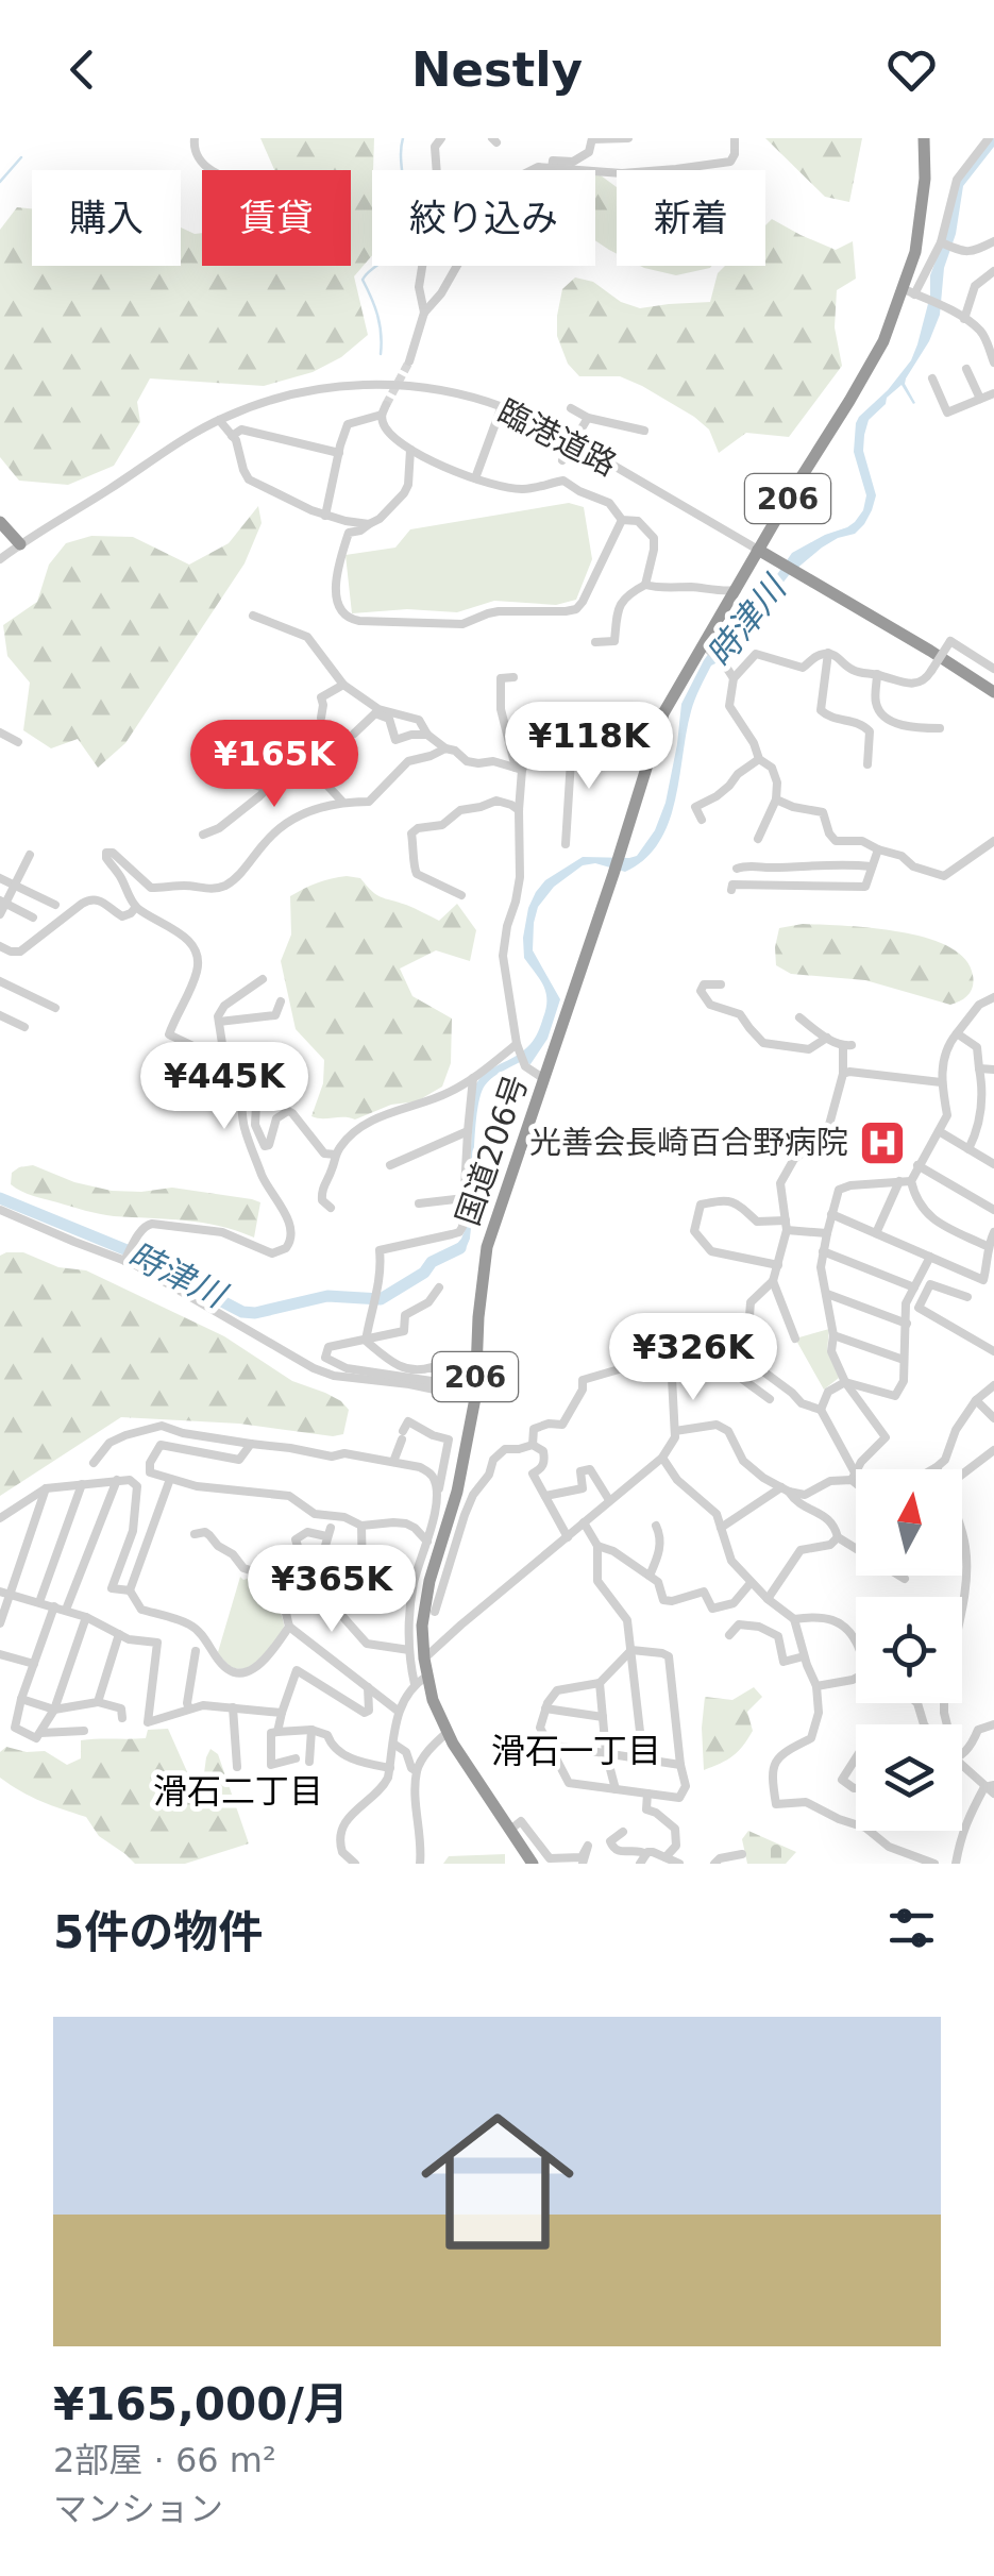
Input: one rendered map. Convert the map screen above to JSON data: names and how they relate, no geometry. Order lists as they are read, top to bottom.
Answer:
{
  "streets": {
    "highway": ["206", "国道206号"],
    "street": ["臨港道路"]
  },
  "crossings": [
    ["臨港道路", "206"],
    ["206", "国道206号"]
  ],
  "districts": ["滑石一丁目", "滑石二丁目"],
  "water": ["時津川"],
  "places": {
    "hospital": ["光善会長崎百合野病院"]
  },
  "north": "top",
  "page": {
    "header": "Nestly",
    "chip": [
      "購入",
      "賃貸",
      "絞り込み",
      "新着"
    ],
    "price": [
      "¥118K",
      "¥165K",
      "¥445K",
      "¥326K",
      "¥365K"
    ],
    "heading": "5件の物件",
    "list": [
      {
        "name": "¥165,000/月",
        "note": "2部屋 · 66 m² · マンション"
      }
    ]
  }
}
